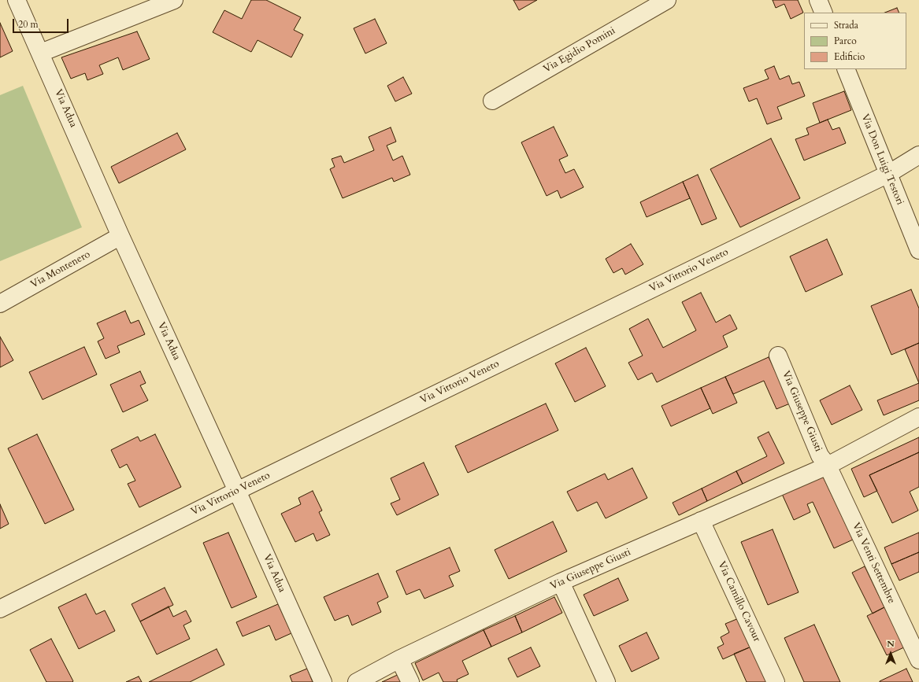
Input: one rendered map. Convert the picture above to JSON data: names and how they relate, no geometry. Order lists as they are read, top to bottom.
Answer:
{
  "streets": {
    "street": [
      "Via Egidio Pomini",
      "Via Adua",
      "Via Don Luigi Testori",
      "Via Montenero",
      "Via Vittorio Veneto",
      "Via Giuseppe Giusti",
      "Via Venti Settembre",
      "Via Camillo Cavour"
    ]
  },
  "crossings": [
    ["Via Adua", "Via Montenero"],
    ["Via Adua", "Via Vittorio Veneto"],
    ["Via Don Luigi Testori", "Via Vittorio Veneto"],
    ["Via Giuseppe Giusti", "Via Venti Settembre"],
    ["Via Giuseppe Giusti", "Via Camillo Cavour"]
  ],
  "legend": ["Strada", "Parco", "Edificio"],
  "scale_bar": "20 m",
  "north": "top"
}
